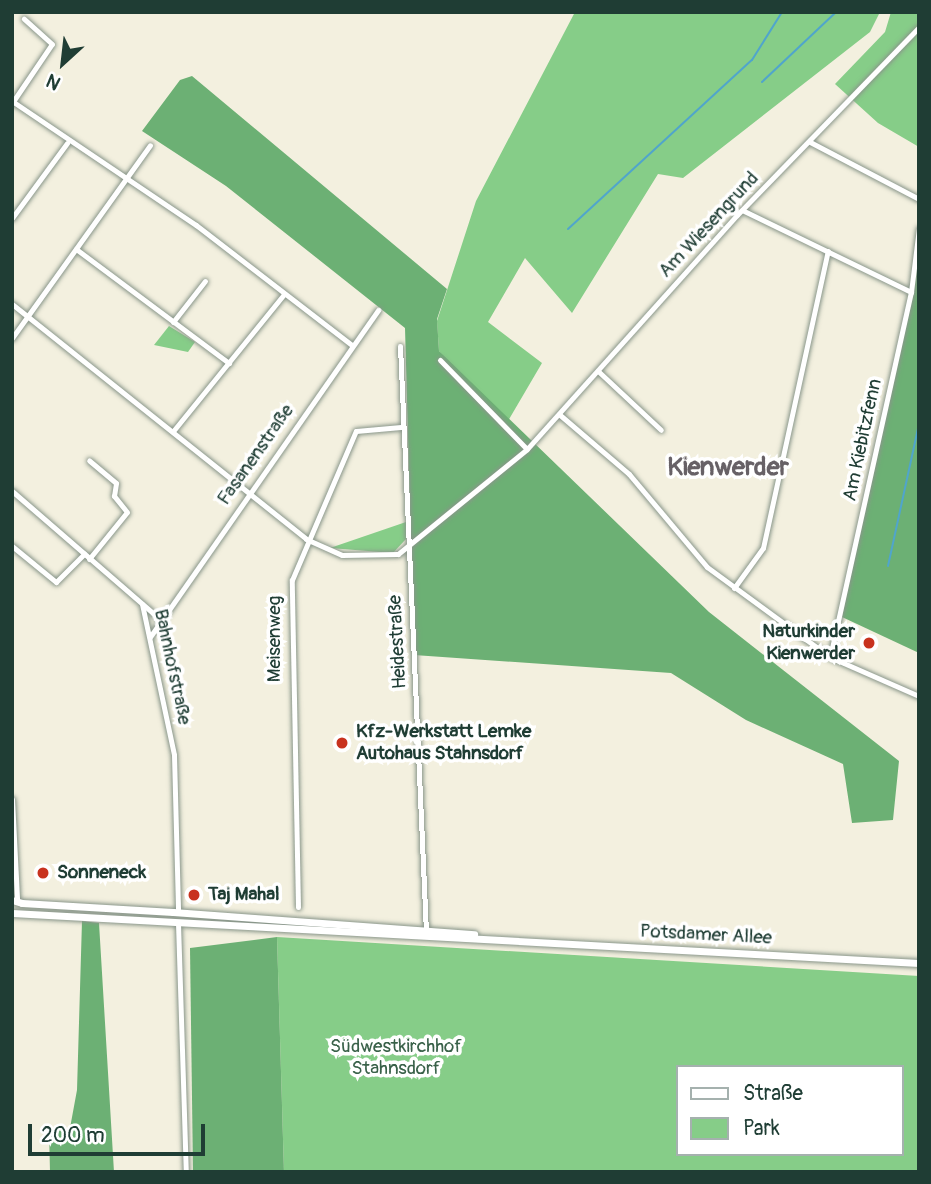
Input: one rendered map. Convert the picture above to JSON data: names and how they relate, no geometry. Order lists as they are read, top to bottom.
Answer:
{
  "streets": {
    "street": [
      "Am Wiesengrund",
      "Am Kiebitzfenn",
      "Fasanenstraße",
      "Meisenweg",
      "Heidestraße",
      "Bahnhofstraße",
      "Potsdamer Allee"
    ]
  },
  "crossings": [
    ["Am Wiesengrund", "Heidestraße"],
    ["Fasanenstraße", "Bahnhofstraße"],
    ["Meisenweg", "Heidestraße"],
    ["Heidestraße", "Potsdamer Allee"],
    ["Bahnhofstraße", "Potsdamer Allee"]
  ],
  "districts": ["Kienwerder"],
  "parks": ["Südwestkirchhof Stahnsdorf"],
  "places": [
    "Naturkinder Kienwerder",
    "Kfz-Werkstatt Lemke Autohaus Stahnsdorf",
    "Sonneneck",
    "Taj Mahal"
  ],
  "legend": ["Straße", "Park"],
  "scale_bar": "200 m",
  "north": "bottom left"
}
